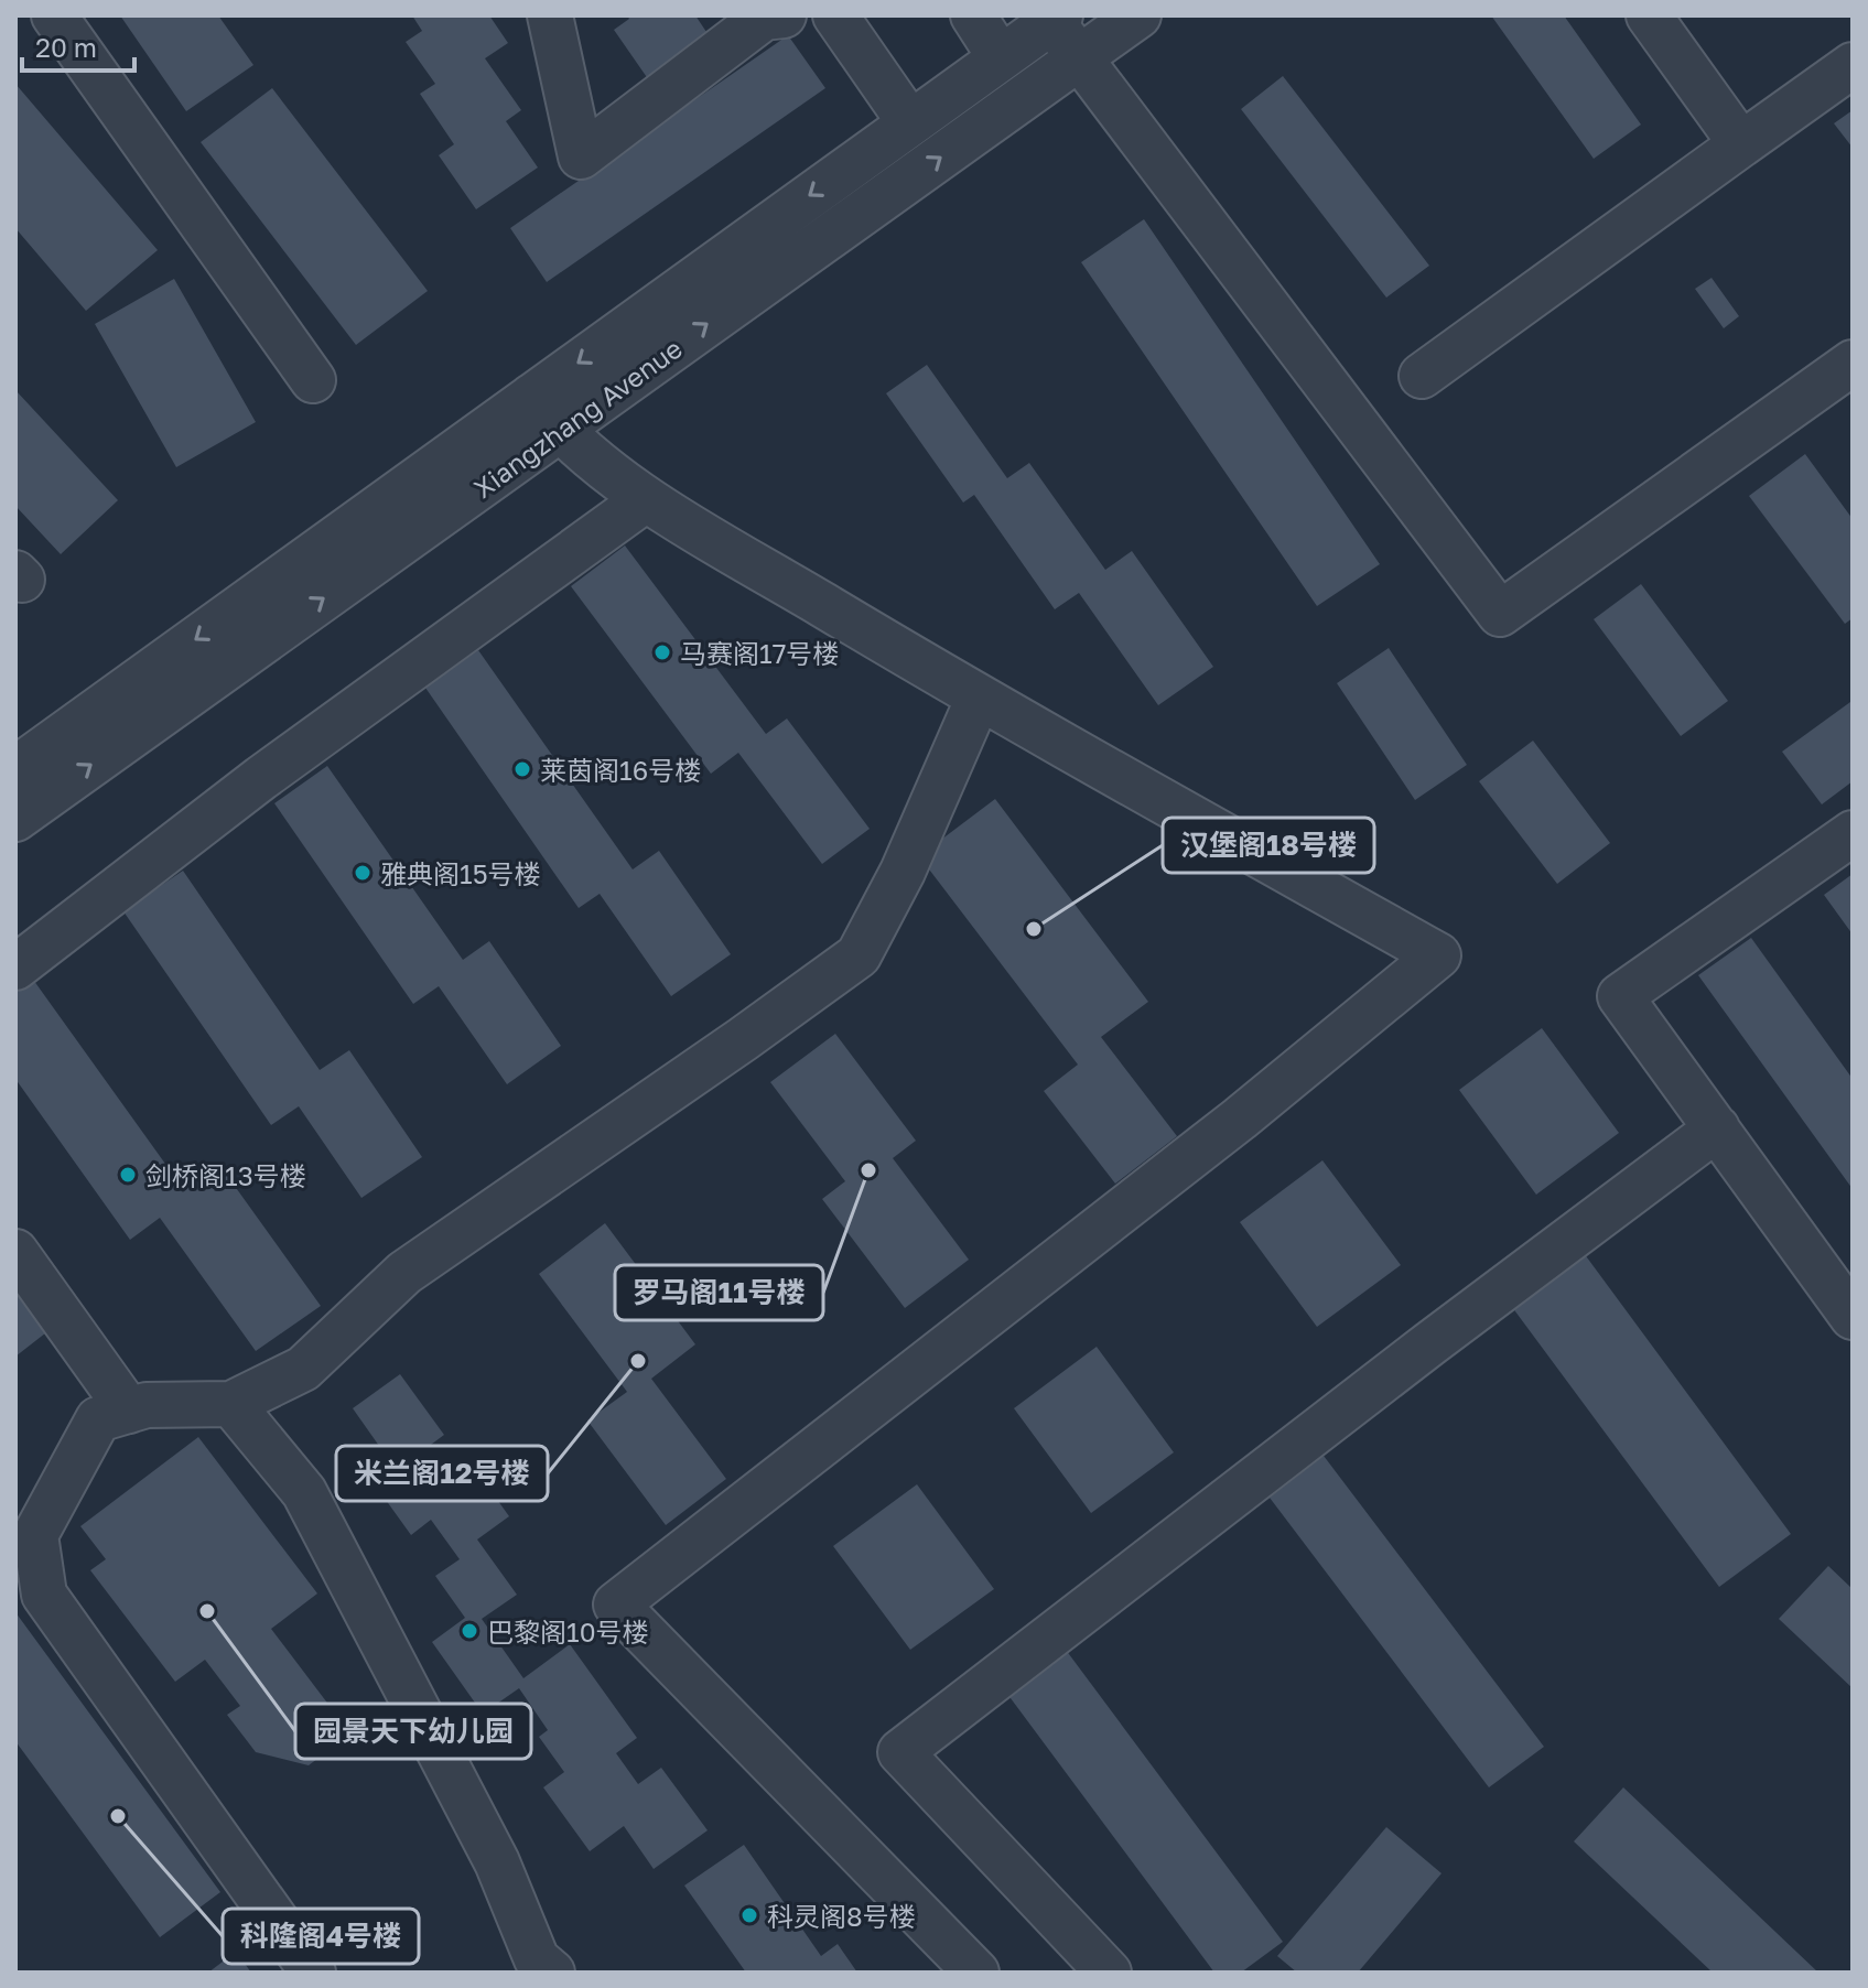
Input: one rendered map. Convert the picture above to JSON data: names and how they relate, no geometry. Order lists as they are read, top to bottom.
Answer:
{
  "streets": {
    "street": ["Xiangzhang Avenue"]
  },
  "places": [
    "马赛阁17号楼",
    "莱茵阁16号楼",
    "雅典阁15号楼",
    "汉堡阁18号楼",
    "罗马阁11号楼",
    "剑桥阁13号楼",
    "米兰阁12号楼",
    "园景天下幼儿园",
    "巴黎阁10号楼",
    "科隆阁4号楼",
    "科灵阁8号楼"
  ],
  "scale_bar": "20 m"
}
